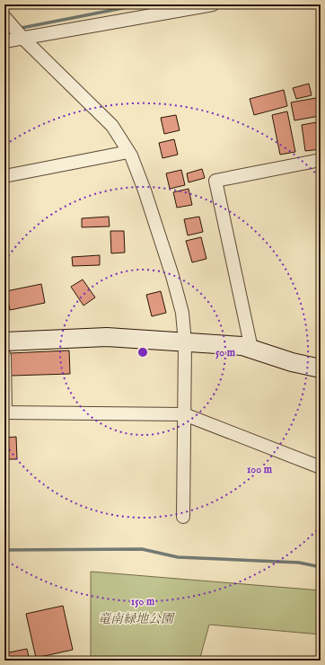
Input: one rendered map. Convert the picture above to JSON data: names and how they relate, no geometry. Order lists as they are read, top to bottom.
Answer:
{
  "parks": ["竜南緑地公園"],
  "rings": ["50 m", "100 m", "150 m"]
}
